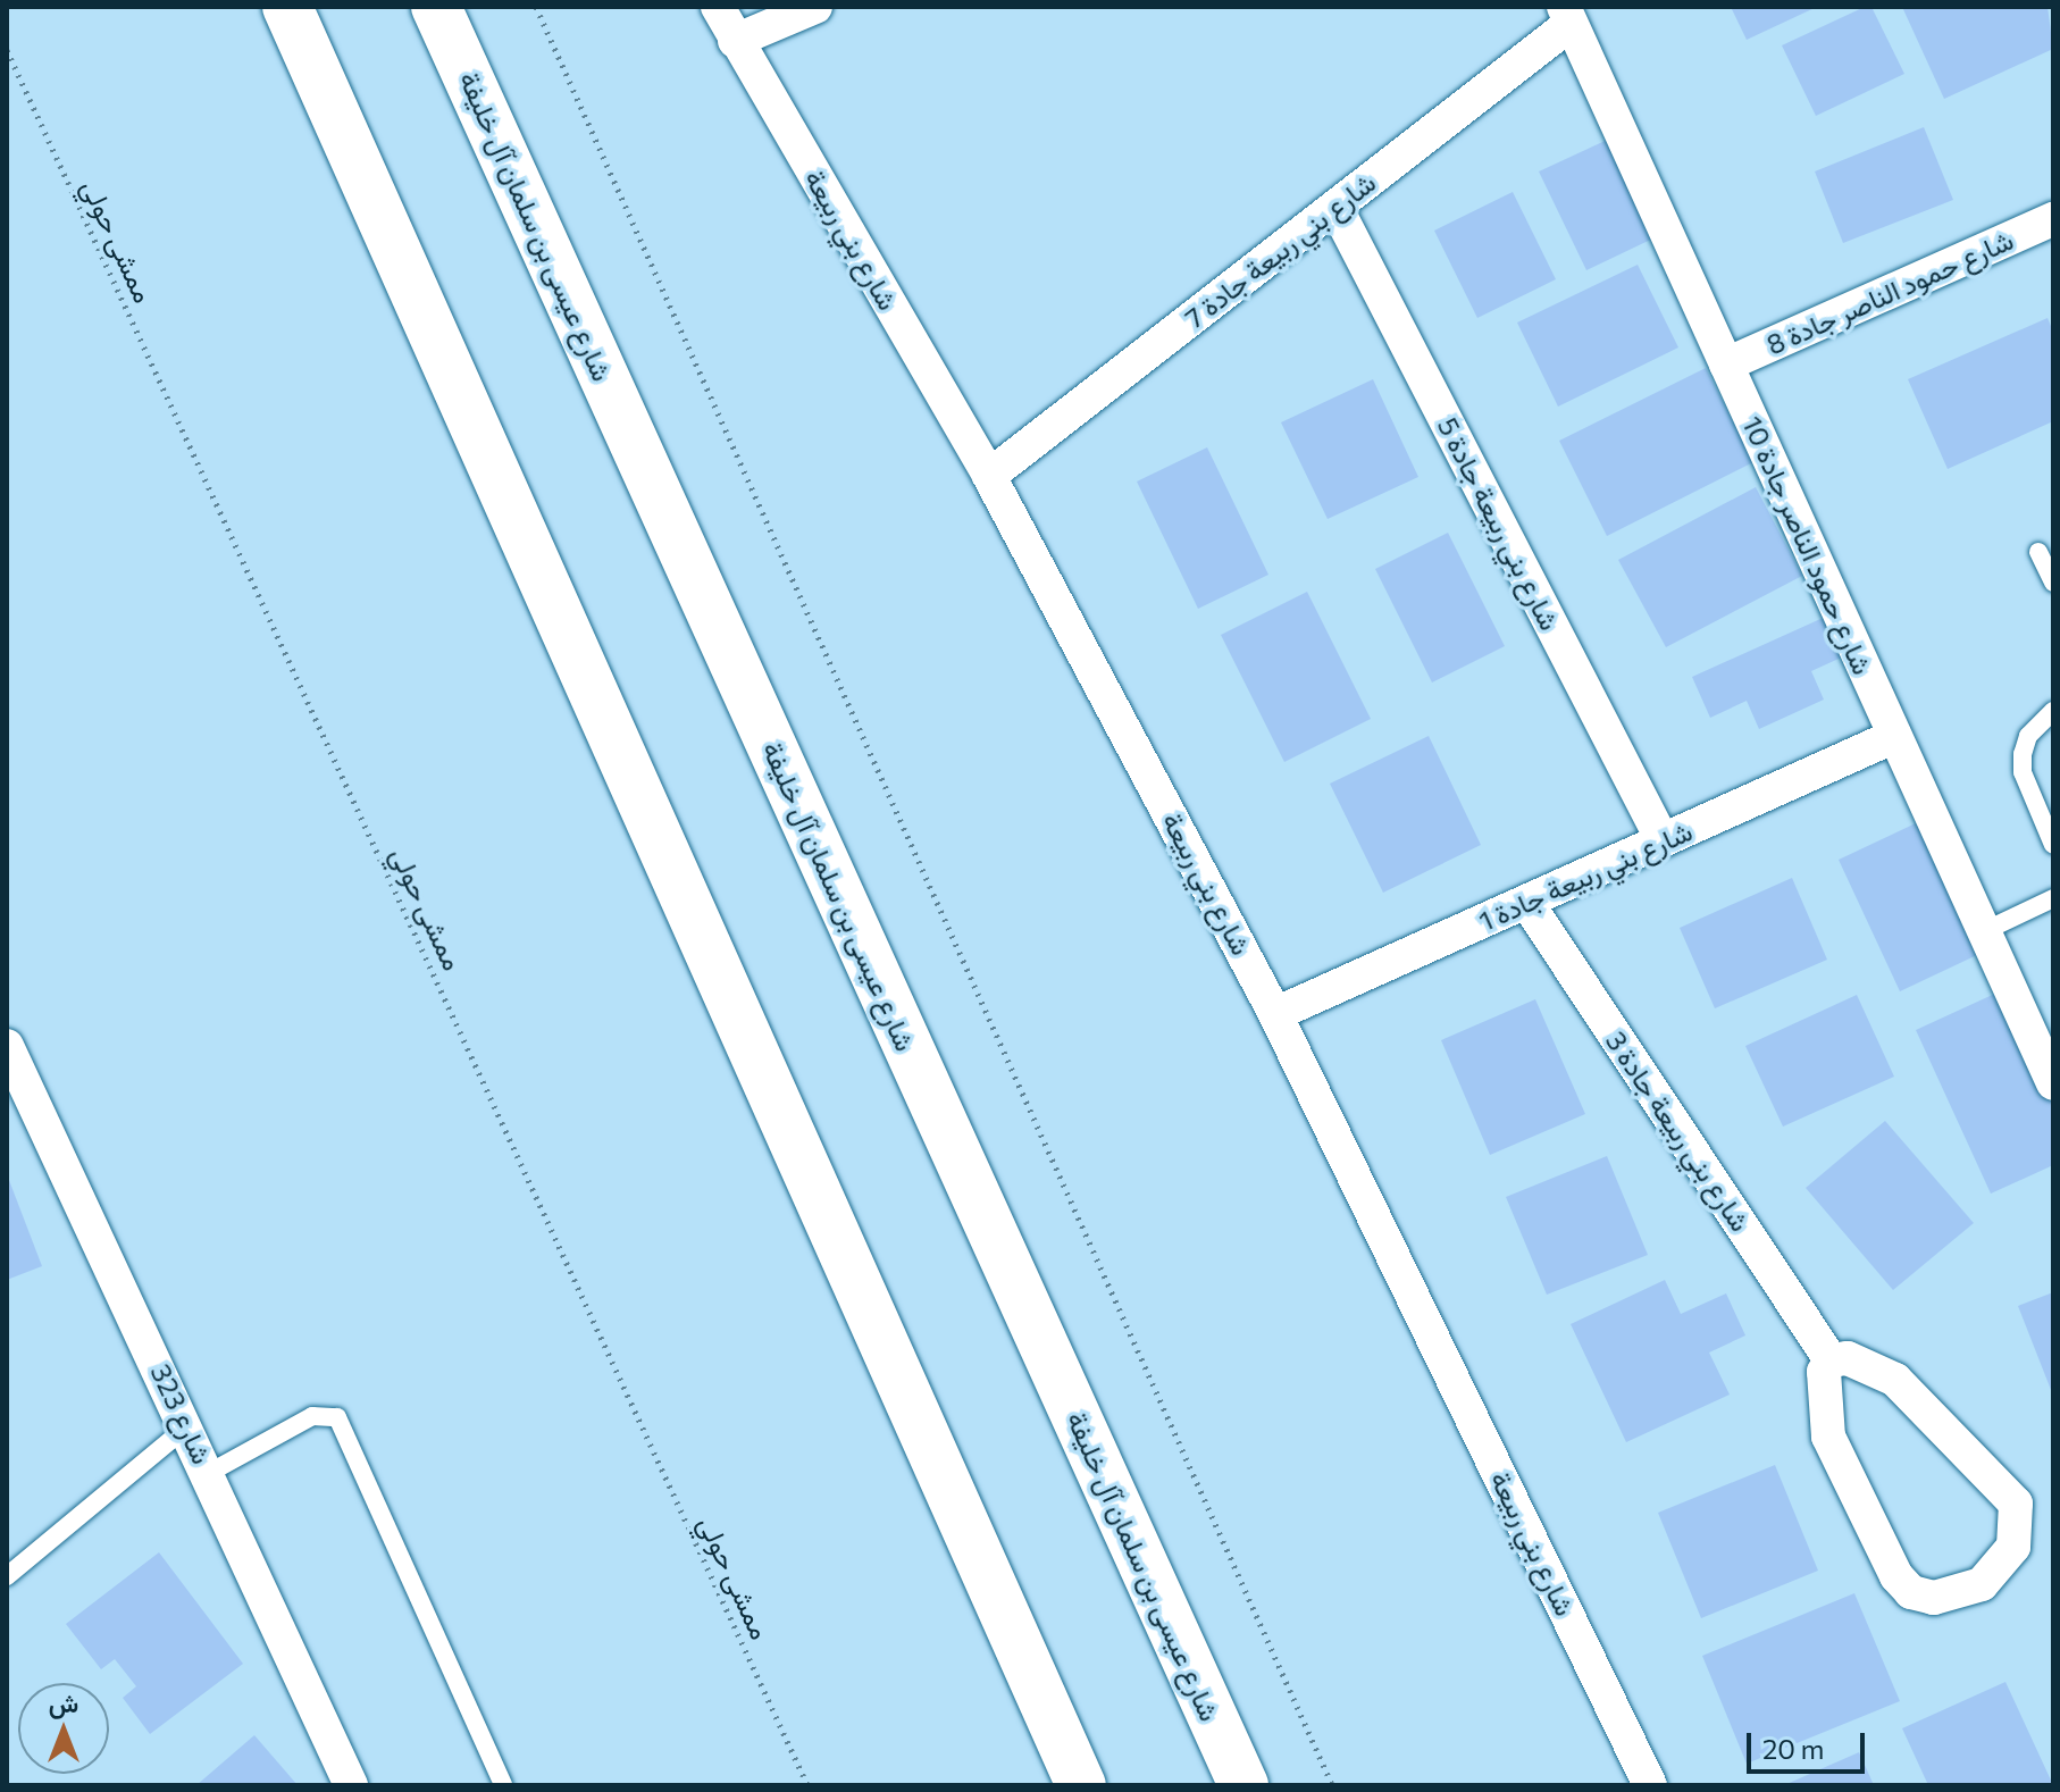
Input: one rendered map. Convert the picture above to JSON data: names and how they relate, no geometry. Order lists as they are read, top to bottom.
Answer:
{
  "streets": {
    "highway": ["شارع عيسى بن سلمان آل خليفة"],
    "street": [
      "شارع بني ربيعة",
      "شارع بني ربيعة جادة 7",
      "شارع حمود الناصر جادة 8",
      "شارع بني ربيعة جادة 5",
      "شارع حمود الناصر جادة 10",
      "شارع بني ربيعة جادة 1",
      "شارع بني ربيعة جادة 3",
      "شارع 323"
    ],
    "path": ["ممشى حولي"]
  },
  "crossings": [
    ["شارع بني ربيعة", "شارع بني ربيعة جادة 7"],
    ["شارع بني ربيعة", "شارع بني ربيعة جادة 1"],
    ["شارع بني ربيعة جادة 7", "شارع بني ربيعة جادة 5"],
    ["شارع بني ربيعة جادة 7", "شارع حمود الناصر جادة 10"],
    ["شارع حمود الناصر جادة 8", "شارع حمود الناصر جادة 10"],
    ["شارع بني ربيعة جادة 5", "شارع بني ربيعة جادة 1"],
    ["شارع حمود الناصر جادة 10", "شارع بني ربيعة جادة 1"],
    ["شارع بني ربيعة جادة 1", "شارع بني ربيعة جادة 3"]
  ],
  "scale_bar": "20 m",
  "north": "top"
}
